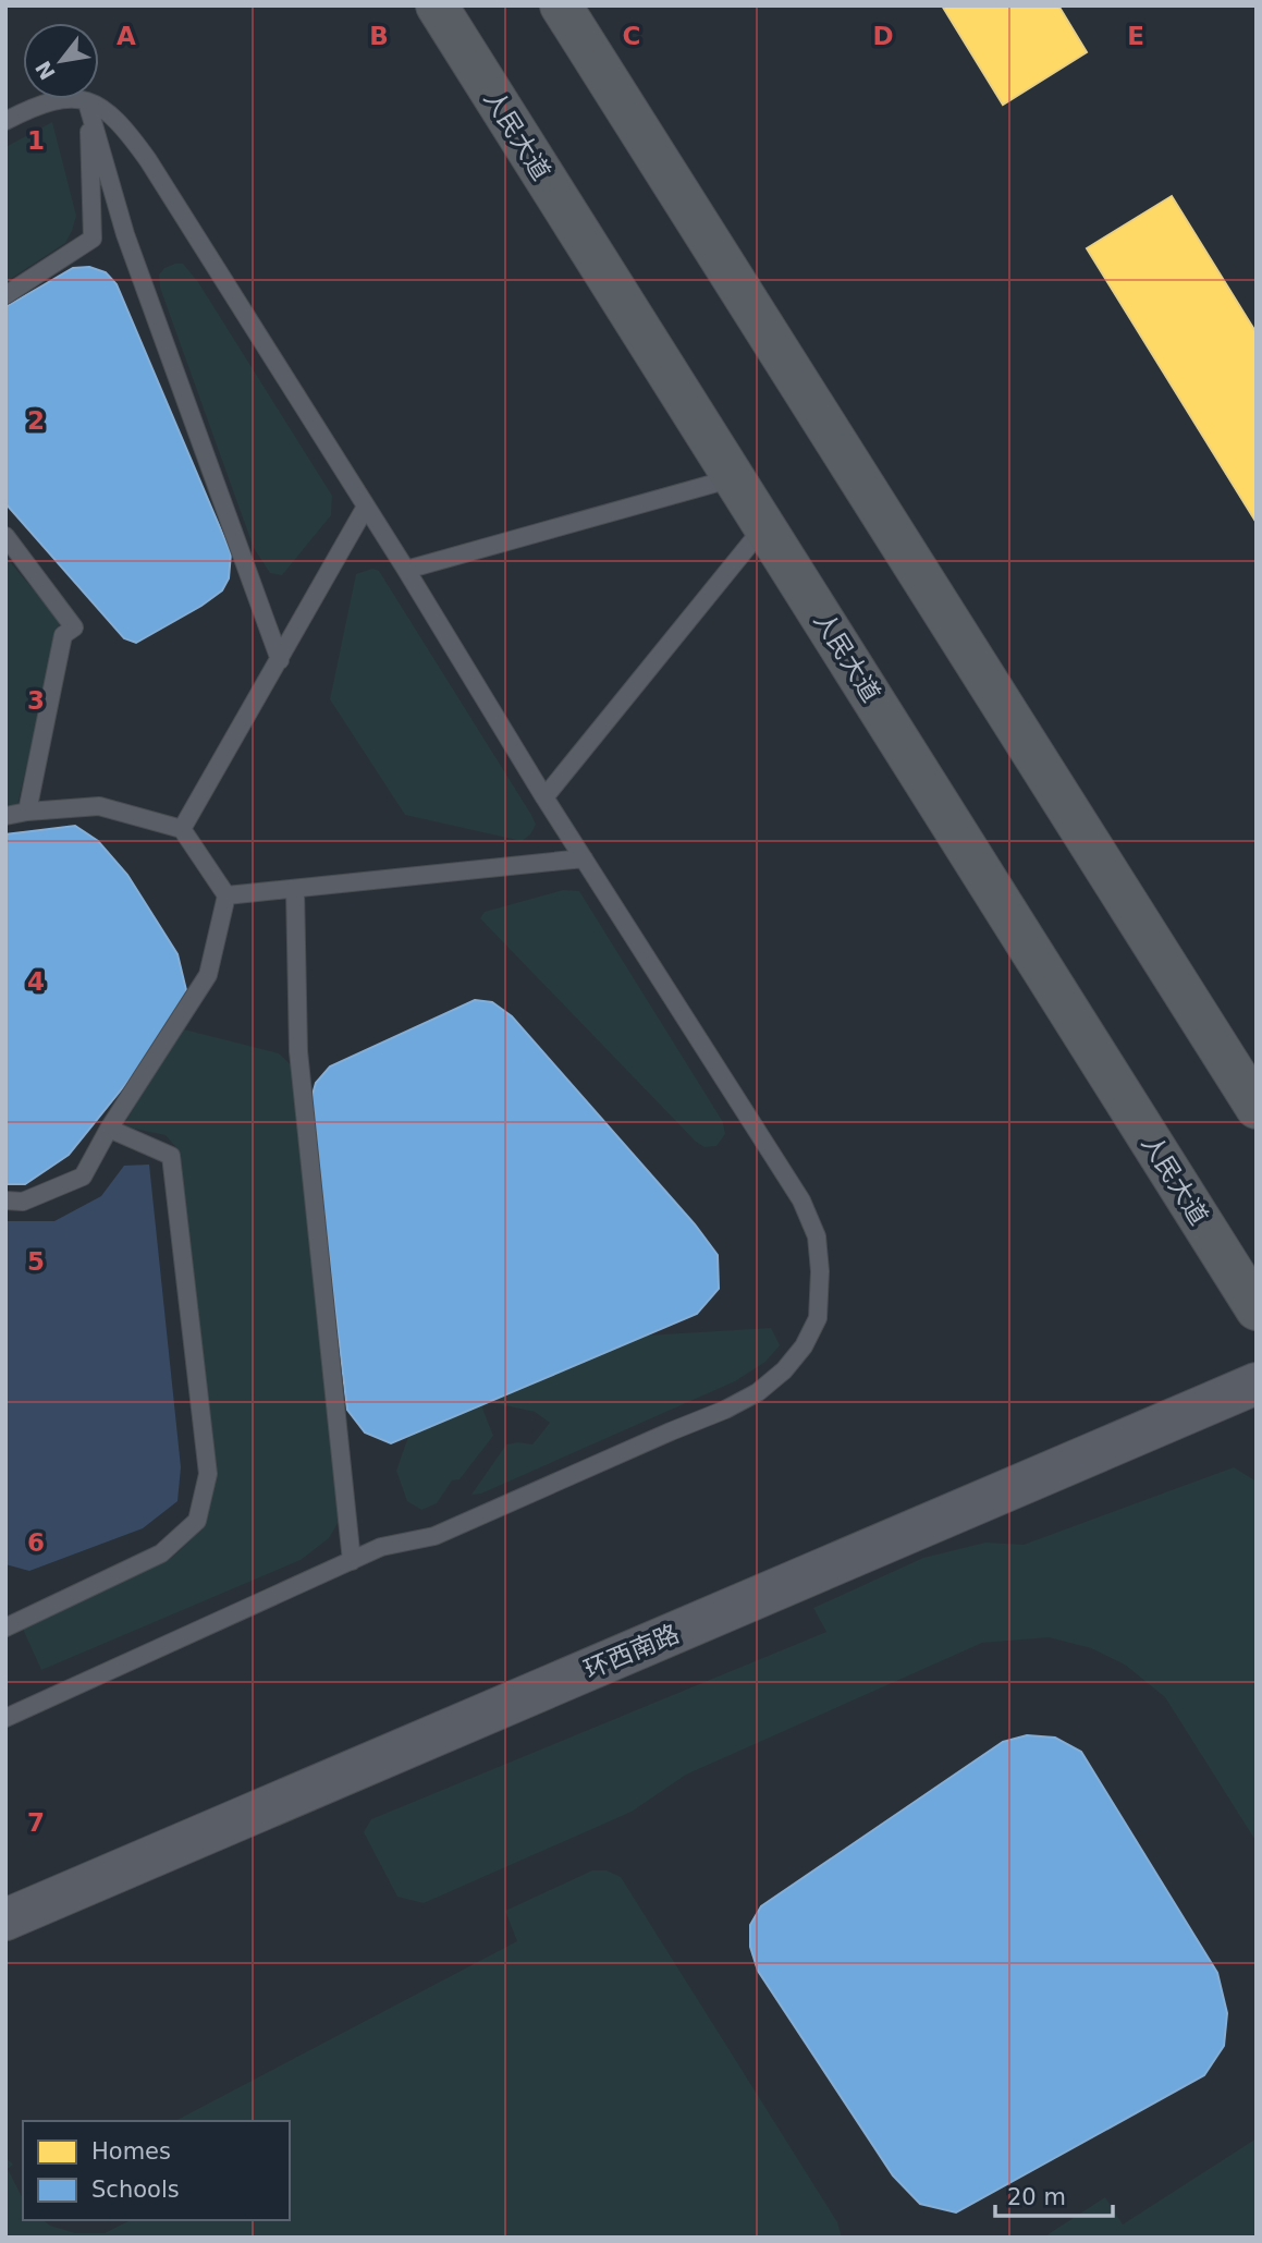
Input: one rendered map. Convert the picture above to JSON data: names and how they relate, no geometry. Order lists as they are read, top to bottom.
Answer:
{
  "streets": {
    "main road": ["人民大道"],
    "street": ["环西南路"]
  },
  "legend": ["Homes", "Schools"],
  "scale_bar": "20 m",
  "north": "bottom left",
  "grid": {
    "columns": [
      "A",
      "B",
      "C",
      "D",
      "E"
    ],
    "rows": [
      "1",
      "2",
      "3",
      "4",
      "5",
      "6",
      "7"
    ]
  }
}
